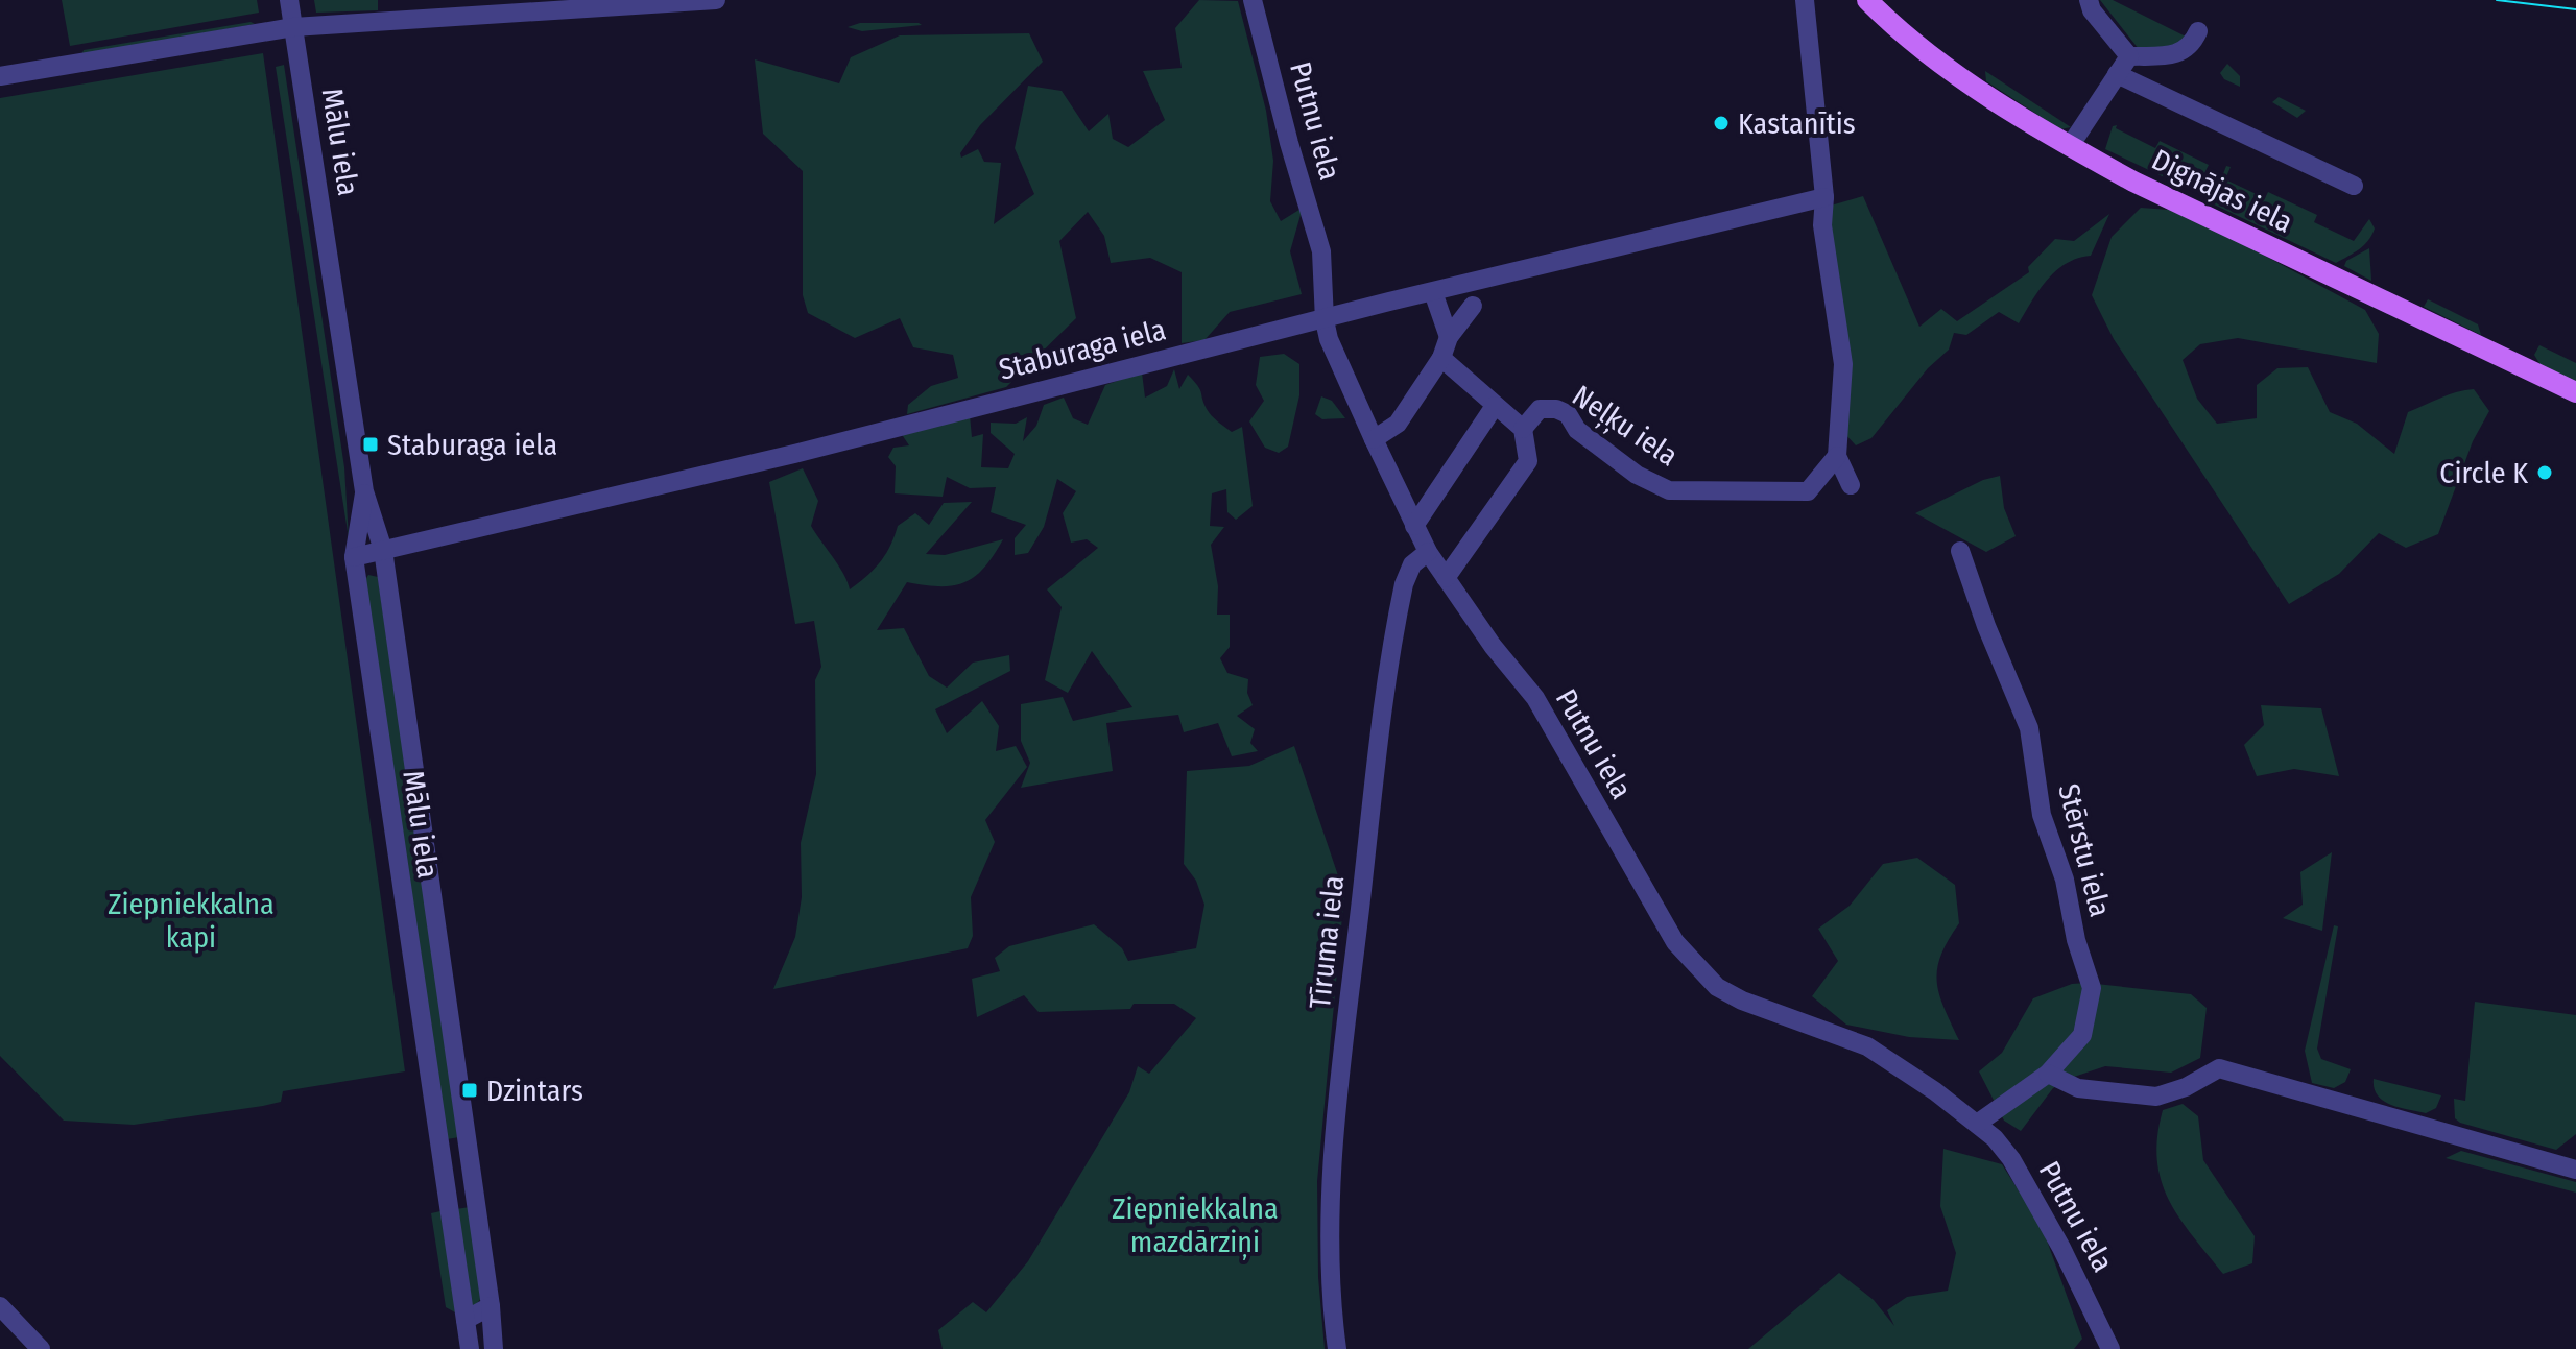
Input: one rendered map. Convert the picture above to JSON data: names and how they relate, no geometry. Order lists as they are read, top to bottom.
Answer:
{
  "streets": {
    "main road": ["Dignājas iela"],
    "street": [
      "Putnu iela",
      "Mālu iela",
      "Staburaga iela",
      "Neļķu iela",
      "Stērstu iela",
      "Tīruma iela"
    ]
  },
  "crossings": [
    ["Putnu iela", "Staburaga iela"],
    ["Putnu iela", "Stērstu iela"],
    ["Putnu iela", "Tīruma iela"],
    ["Mālu iela", "Staburaga iela"]
  ],
  "parks": ["Ziepniekkalna kapi", "Ziepniekkalna mazdārziņi"],
  "places": {
    "other": ["Kastanītis", "Circle K"],
    "transit": ["Staburaga iela", "Dzintars"]
  }
}
